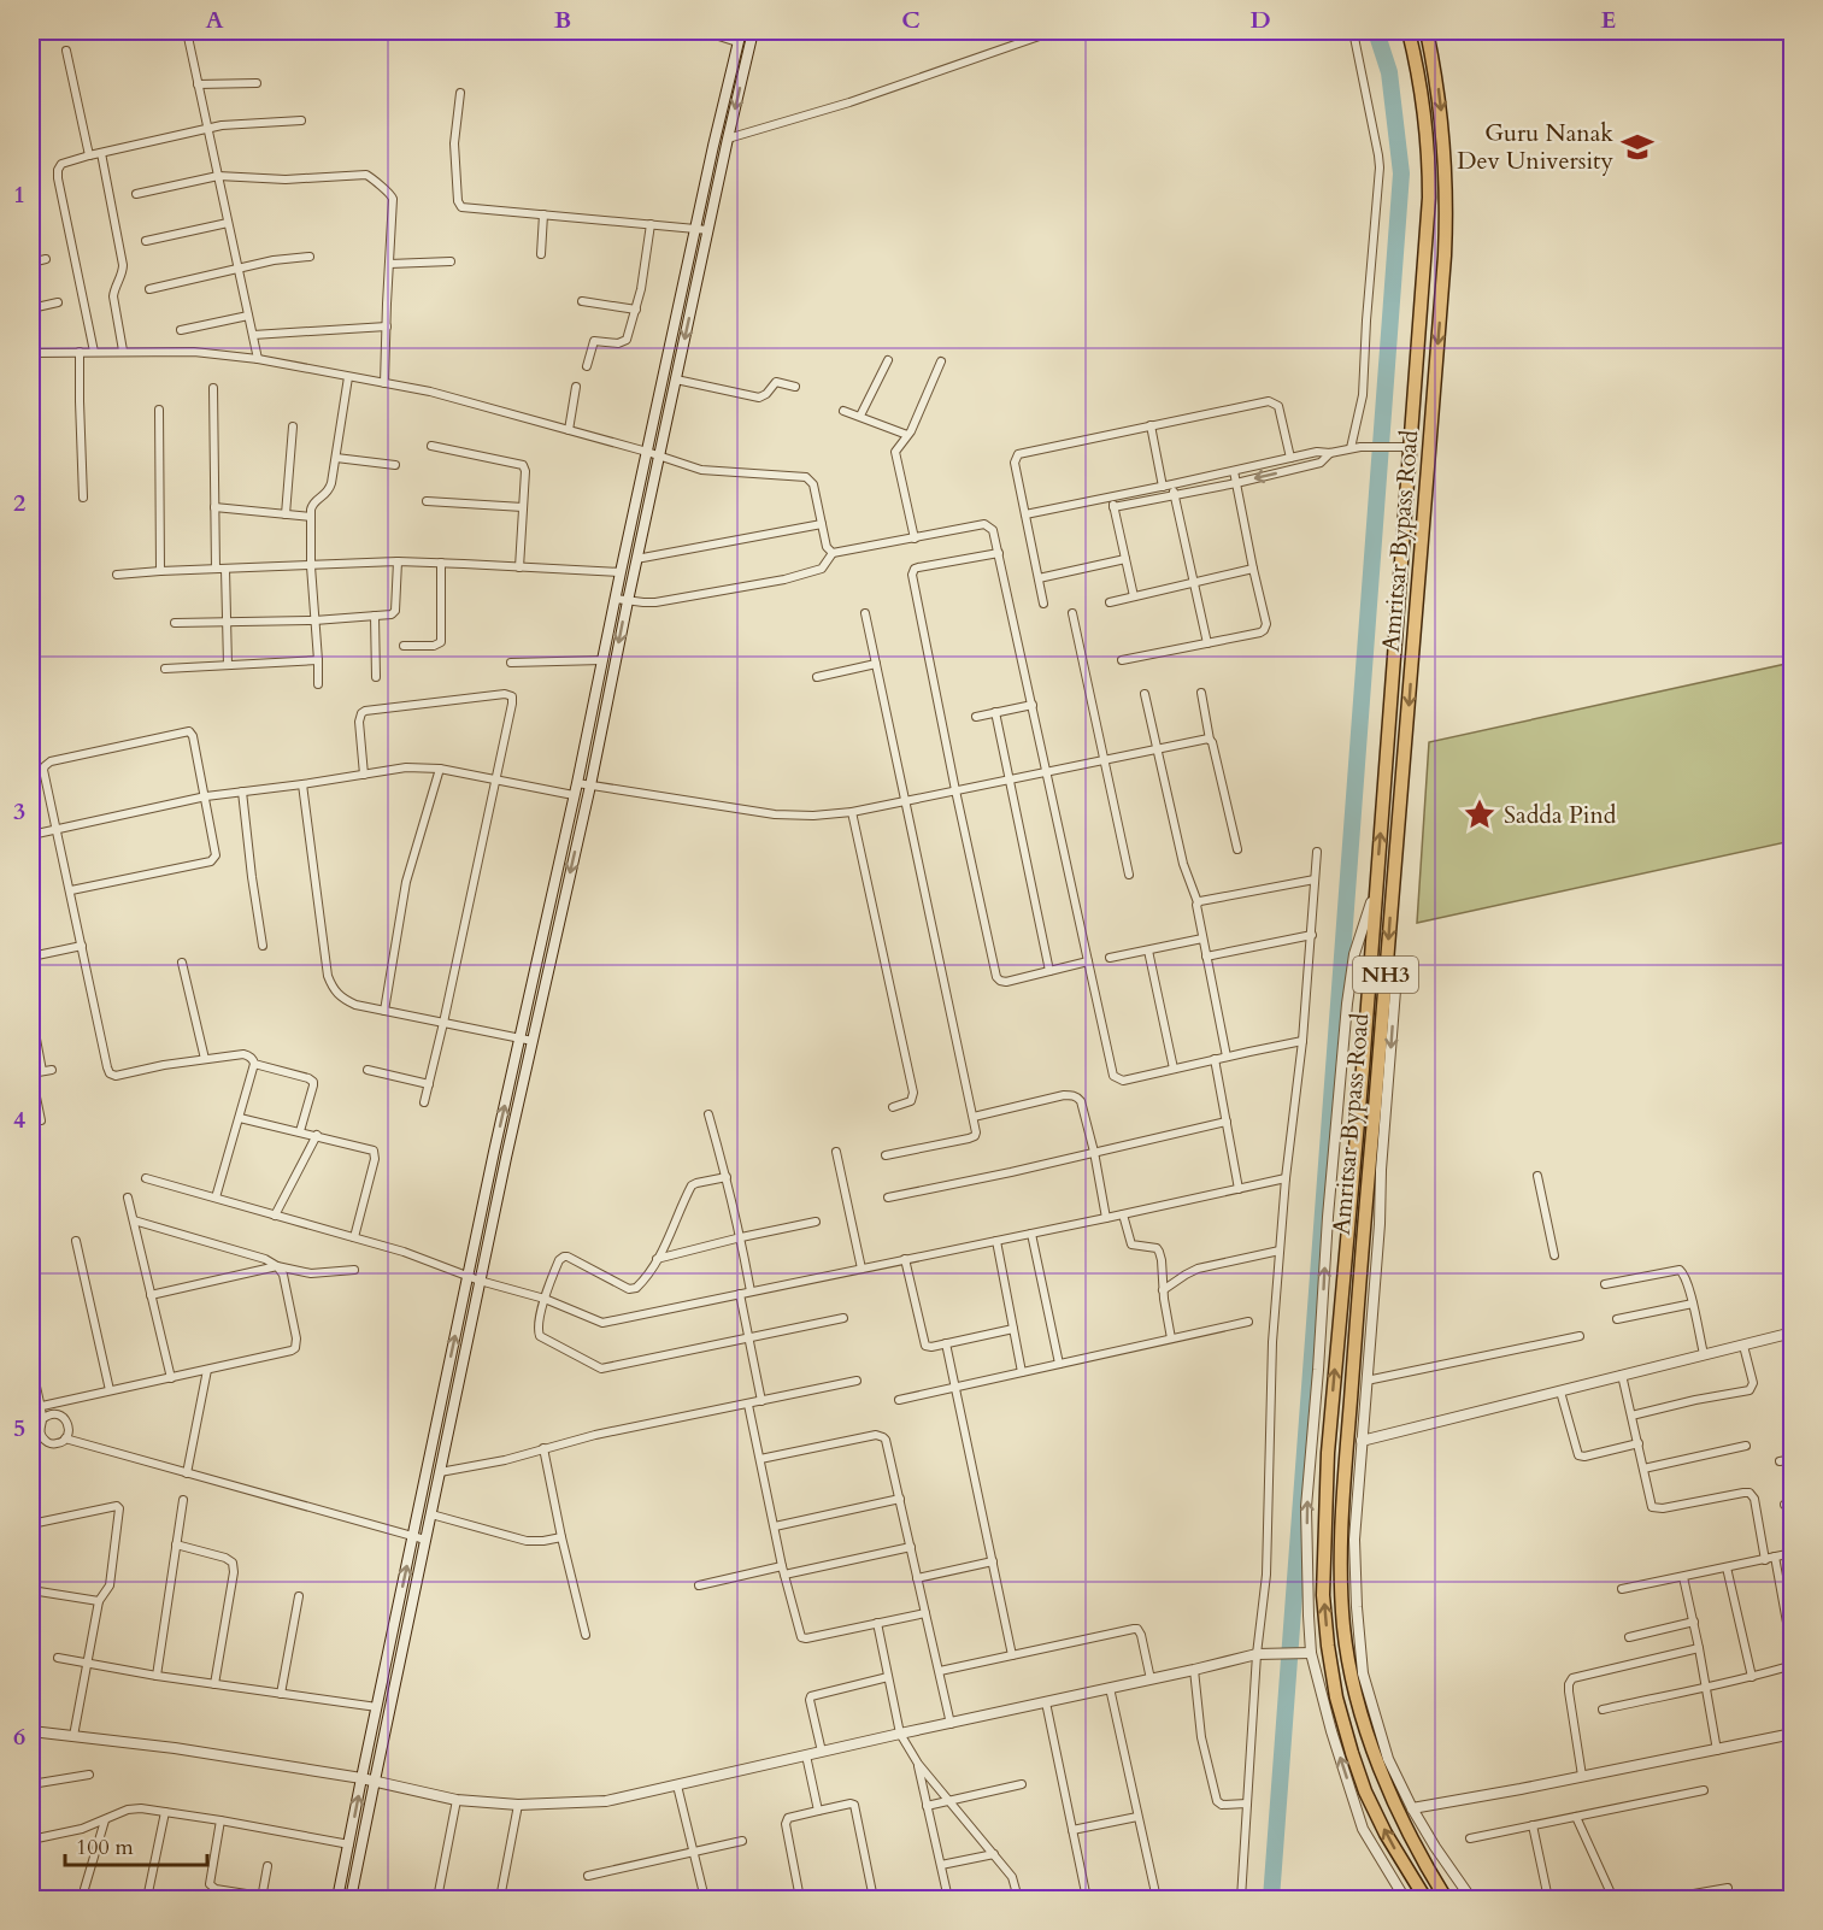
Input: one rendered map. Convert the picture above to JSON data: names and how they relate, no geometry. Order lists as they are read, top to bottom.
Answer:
{
  "streets": {
    "highway": ["Amritsar Bypass Road", "NH3"]
  },
  "places": {
    "school or university": ["Guru Nanak Dev University"],
    "place": ["Sadda Pind"]
  },
  "scale_bar": "100 m",
  "grid": {
    "columns": [
      "A",
      "B",
      "C",
      "D",
      "E"
    ],
    "rows": [
      "1",
      "2",
      "3",
      "4",
      "5",
      "6"
    ]
  }
}
